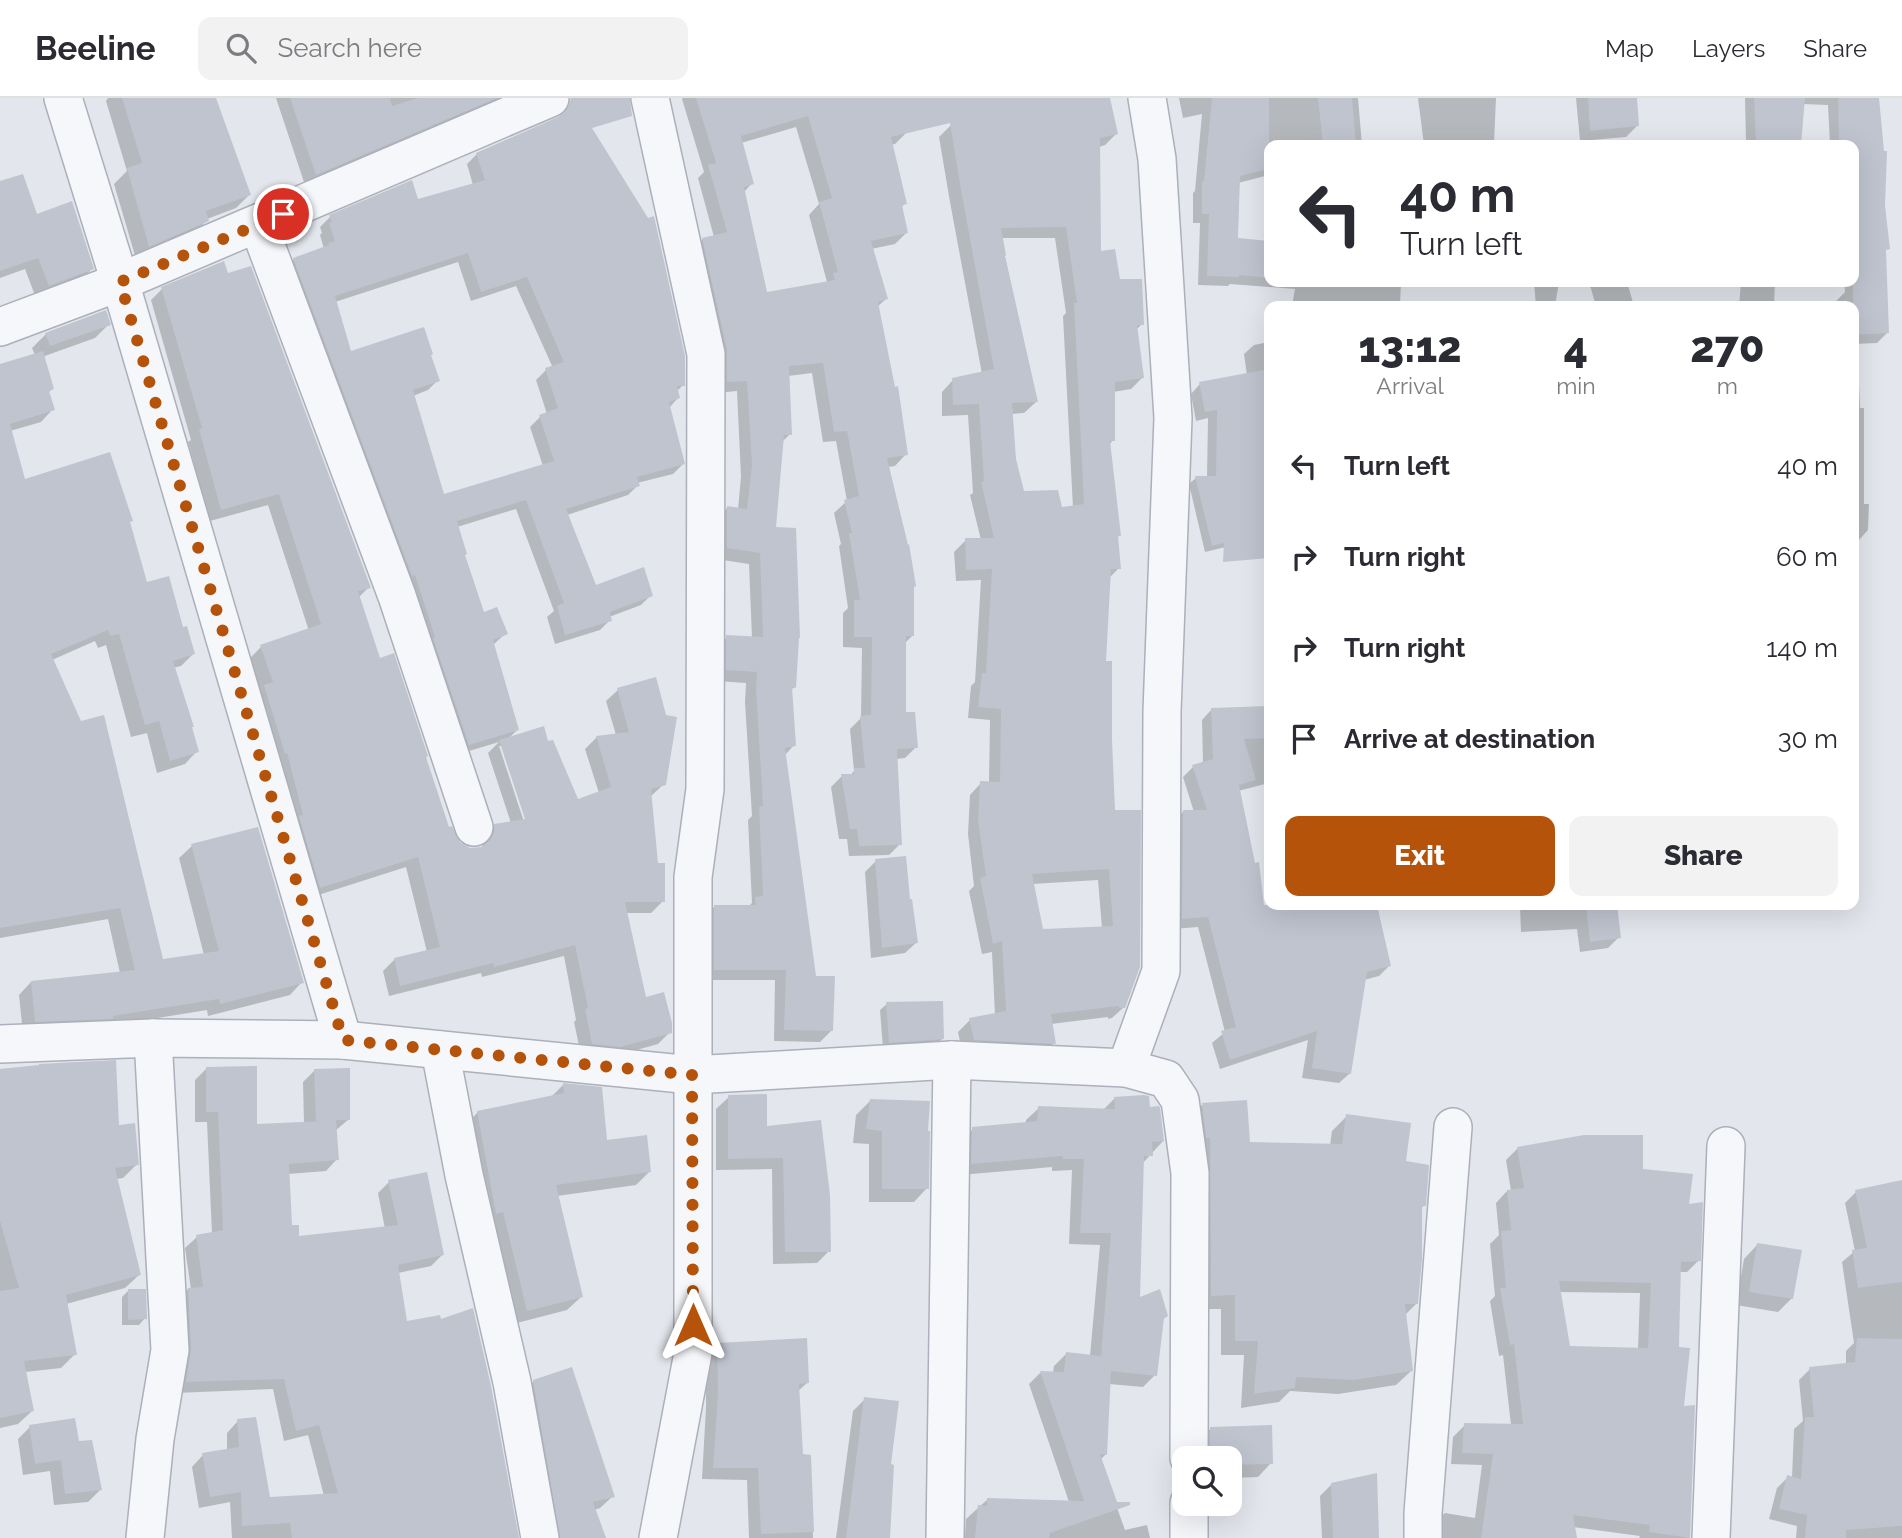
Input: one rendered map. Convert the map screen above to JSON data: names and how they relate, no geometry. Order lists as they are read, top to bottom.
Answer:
{
  "page": {
    "header": "Beeline",
    "search": "Search here",
    "nav": ["Map", "Layers", "Share"],
    "turn": ["40 m", "Turn left"],
    "eta": [
      "13:12",
      "Arrival",
      "4",
      "min",
      "270",
      "m"
    ],
    "list": [
      {
        "name": "Turn left",
        "value": "40 m"
      },
      {
        "name": "Turn right",
        "value": "60 m"
      },
      {
        "name": "Turn right",
        "value": "140 m"
      },
      {
        "name": "Arrive at destination",
        "value": "30 m"
      }
    ],
    "buttons": ["Exit", "Share"]
  }
}
